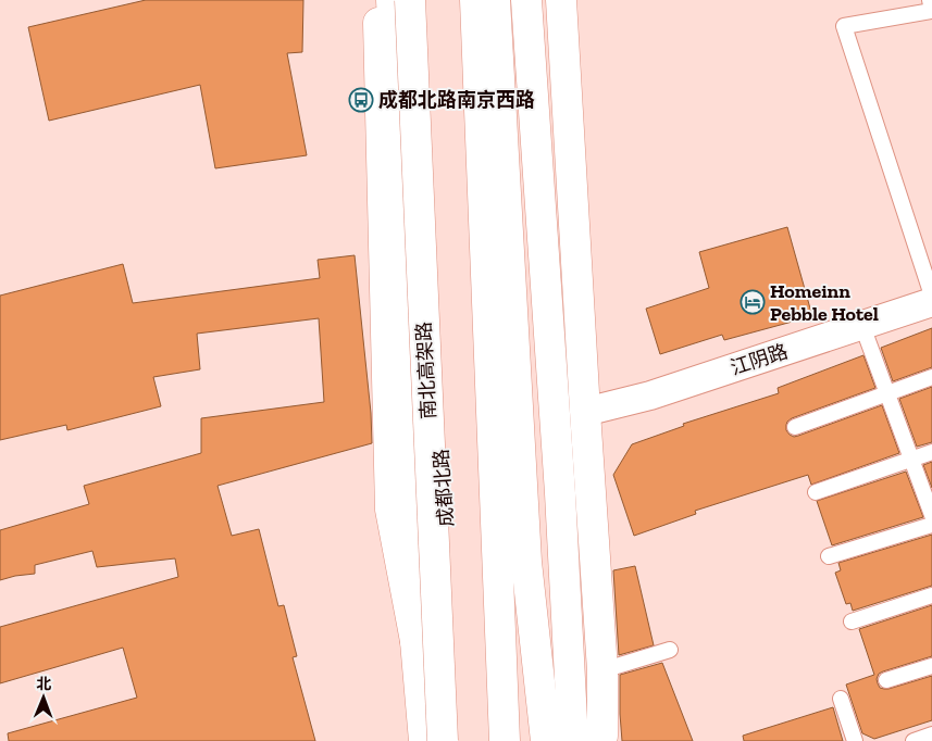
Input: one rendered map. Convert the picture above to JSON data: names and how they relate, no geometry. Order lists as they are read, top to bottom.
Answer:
{
  "streets": {
    "main road": ["南北高架路", "成都北路"],
    "street": ["江阴路"]
  },
  "crossings": [
    ["南北高架路", "成都北路"]
  ],
  "places": {
    "bus stop": ["成都北路南京西路"],
    "hotel": ["Homeinn Pebble Hotel"]
  },
  "north": "top"
}
